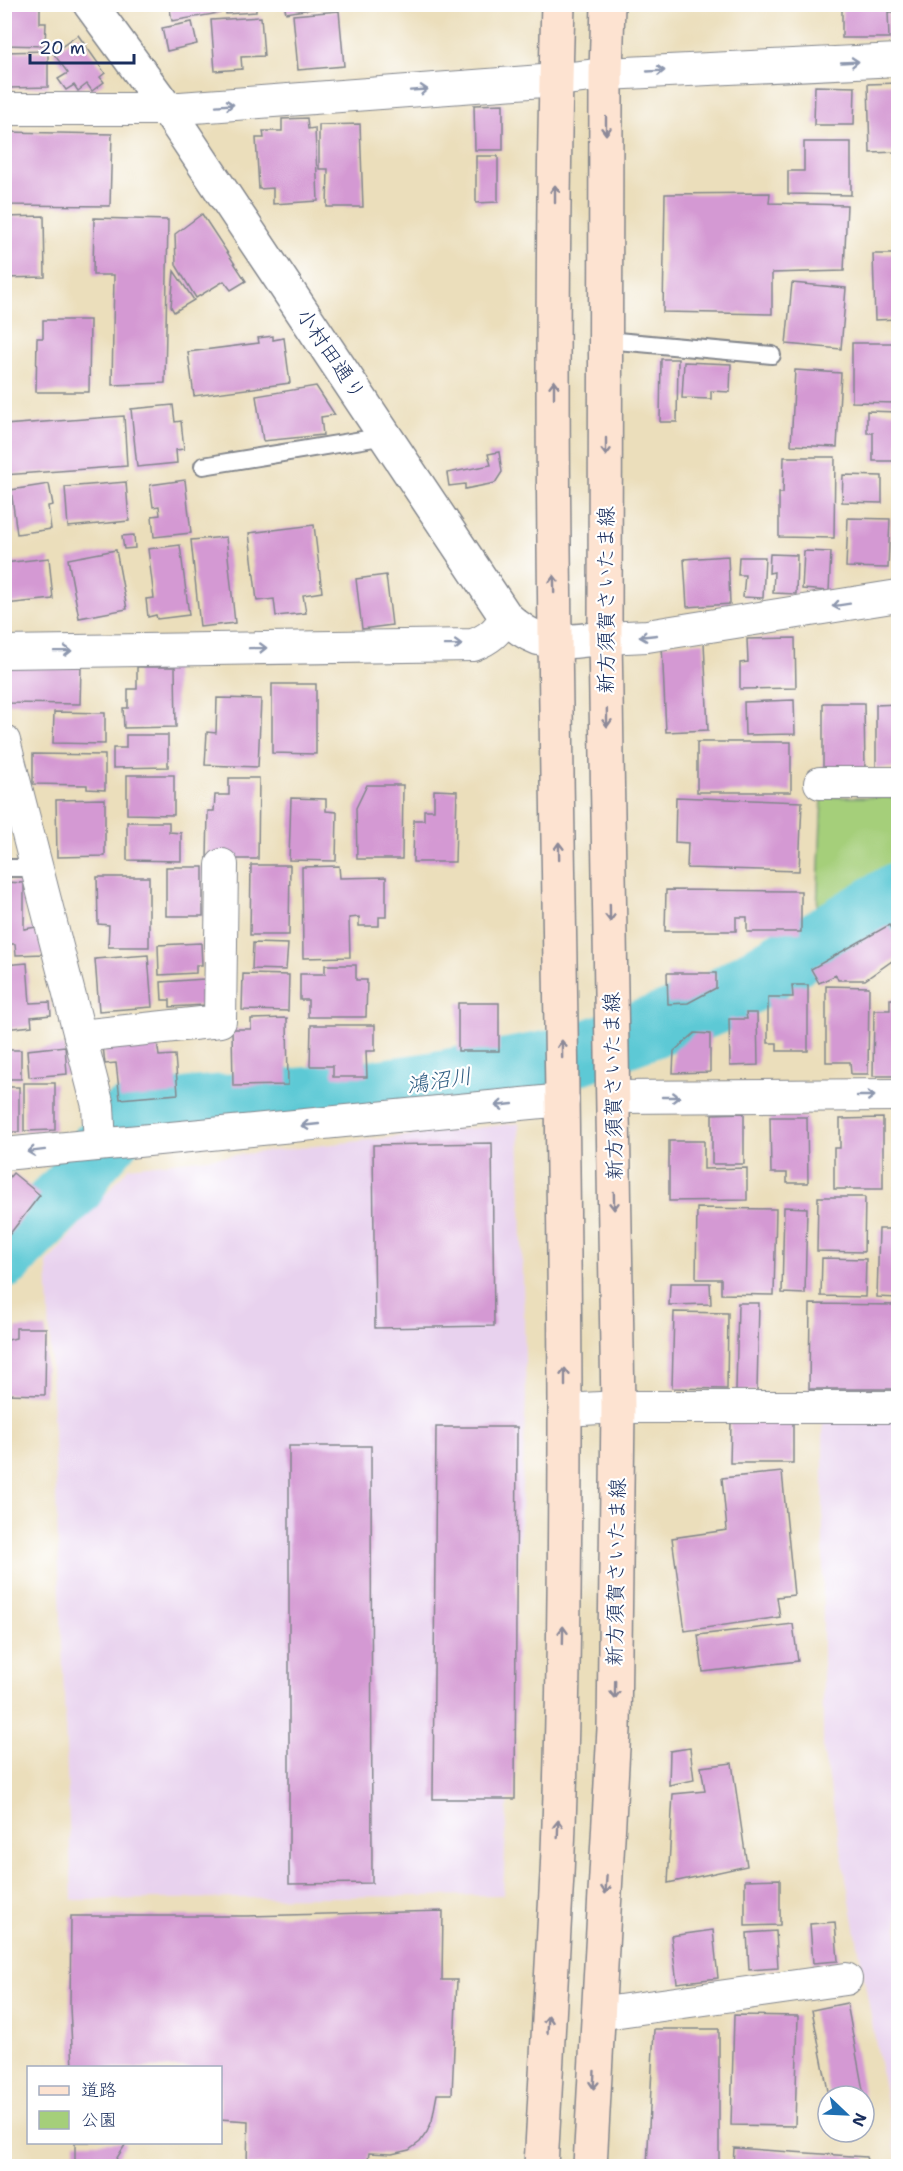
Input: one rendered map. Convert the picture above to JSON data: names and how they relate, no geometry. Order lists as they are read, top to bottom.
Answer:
{
  "streets": {
    "main road": ["新方須賀さいたま線"],
    "street": ["小村田通り"]
  },
  "crossings": [
    ["小村田通り", "新方須賀さいたま線"]
  ],
  "water": ["鴻沼川"],
  "legend": ["道路", "公園"],
  "scale_bar": "20 m",
  "north": "bottom right"
}
